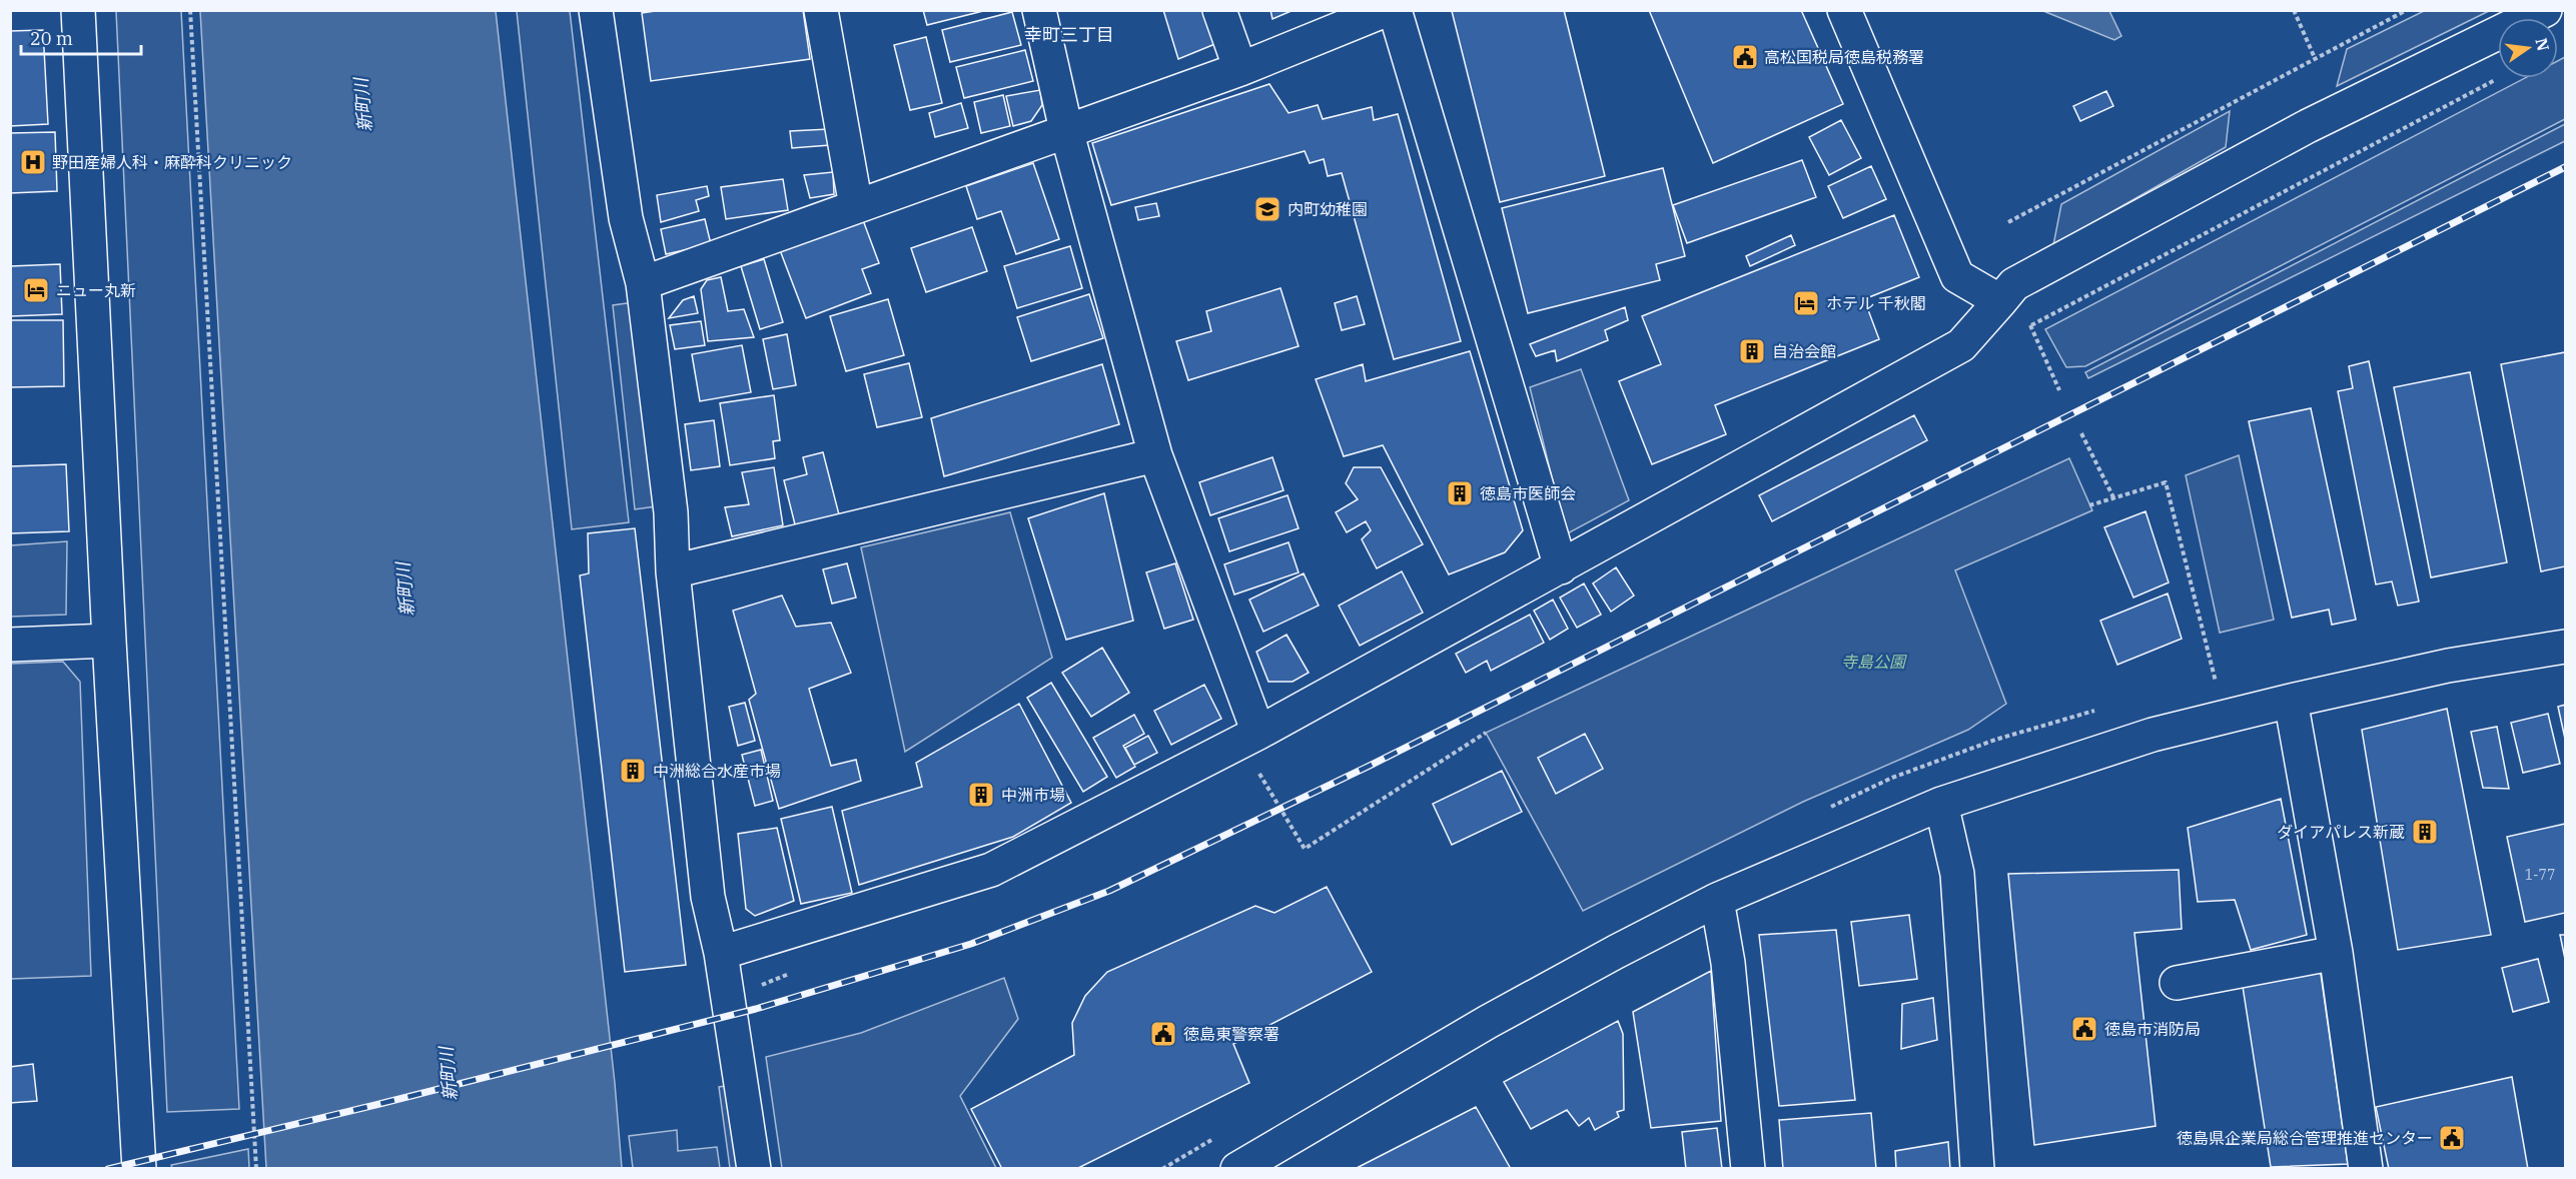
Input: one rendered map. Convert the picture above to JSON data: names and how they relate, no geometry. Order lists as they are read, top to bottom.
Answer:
{
  "districts": ["幸町三丁目"],
  "water": ["新町川"],
  "parks": ["寺島公園"],
  "places": {
    "public building": [
      "高松国税局徳島税務署",
      "徳島市消防局",
      "徳島東警察署",
      "徳島県企業局総合管理推進センター"
    ],
    "hospital": ["野田産婦人科・麻酔科クリニック"],
    "school or university": ["内町幼稚園"],
    "hotel": ["ニュー丸新", "ホテル 千秋閣"],
    "building": [
      "自治会館",
      "徳島市医師会",
      "中洲総合水産市場",
      "中洲市場",
      "ダイアパレス新蔵"
    ]
  },
  "house_numbers": ["1-77"],
  "scale_bar": "20 m",
  "north": "right"
}
